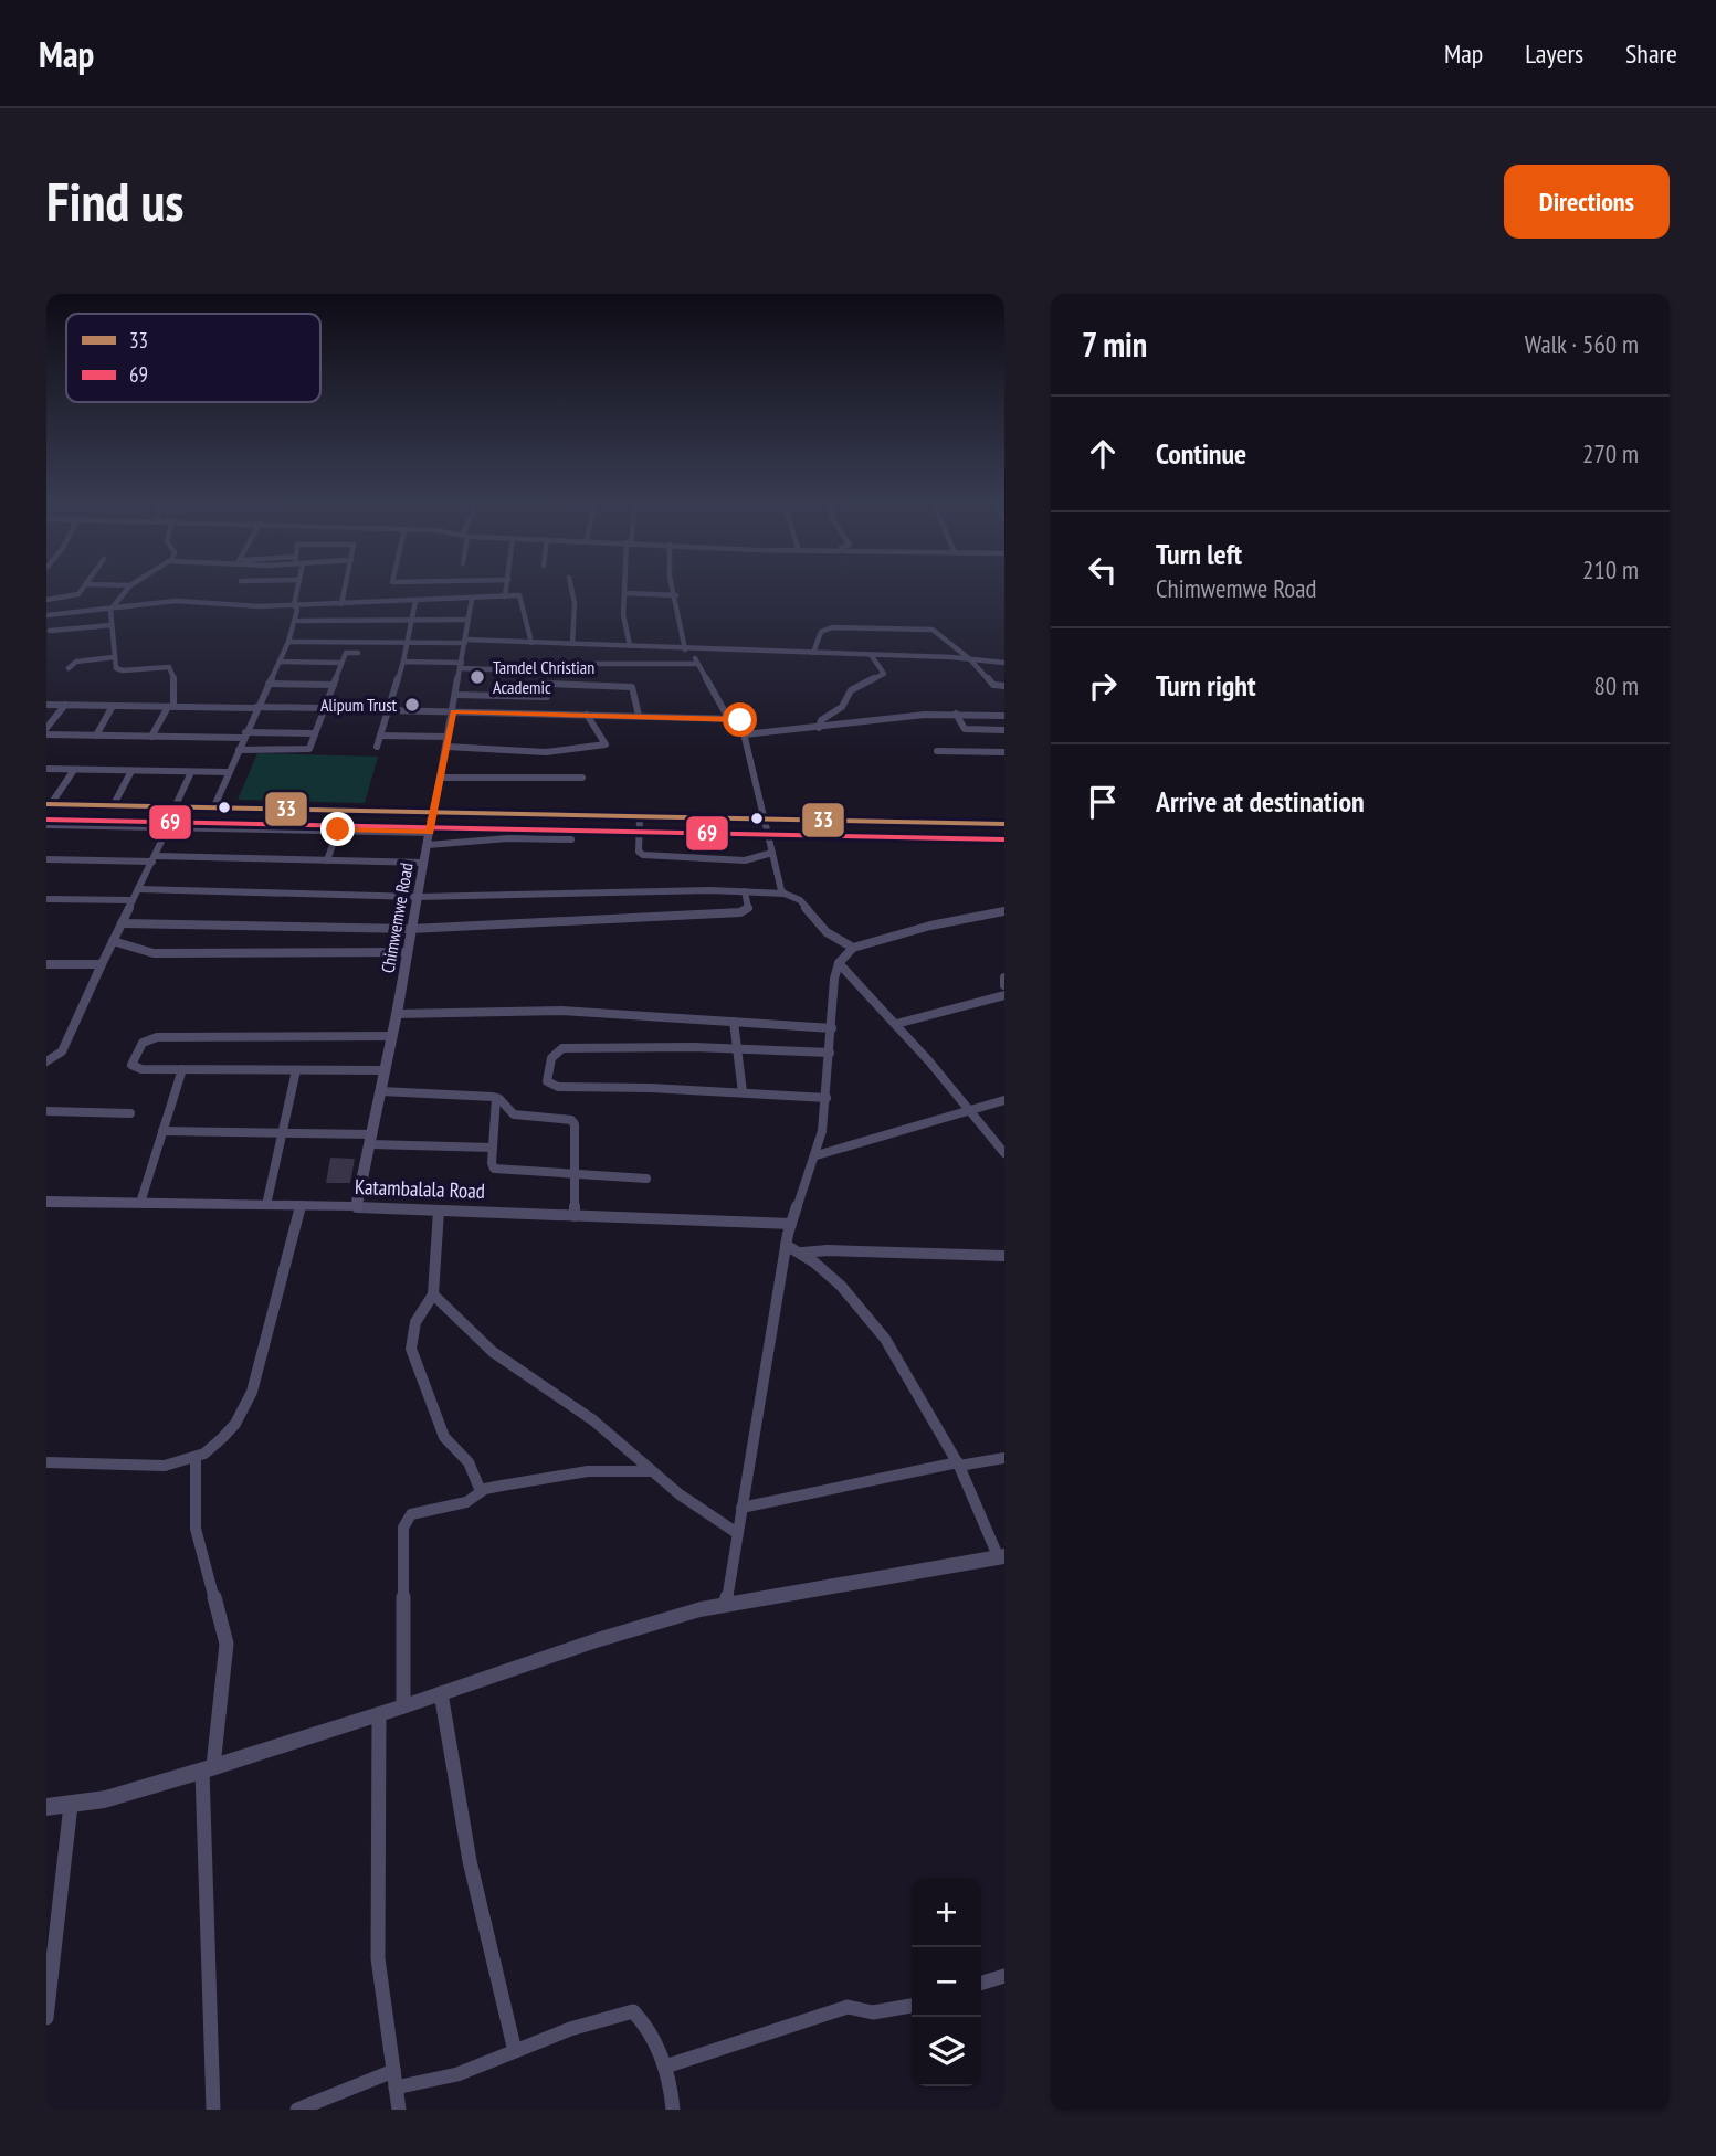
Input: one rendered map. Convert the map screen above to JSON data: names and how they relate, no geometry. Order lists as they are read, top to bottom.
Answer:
{
  "streets": {
    "main road": ["Chimwemwe Road", "Katambalala Road"]
  },
  "crossings": [
    ["Chimwemwe Road", "Katambalala Road"]
  ],
  "places": ["Tamdel Christian Academic", "Alipum Trust"],
  "lines": ["transit line 33", "transit line 69"],
  "legend": ["33", "69"],
  "page": {
    "header": "Map",
    "nav": ["Map", "Layers", "Share"],
    "buttons": "Directions",
    "title": "Find us",
    "heading": ["7 min", "Walk · 560 m"],
    "list": [
      ["Continue", "270 m"],
      ["Turn left", "Chimwemwe Road", "210 m"],
      ["Turn right", "80 m"],
      "Arrive at destination"
    ],
    "map_buttons": ["+", "−"]
  }
}
